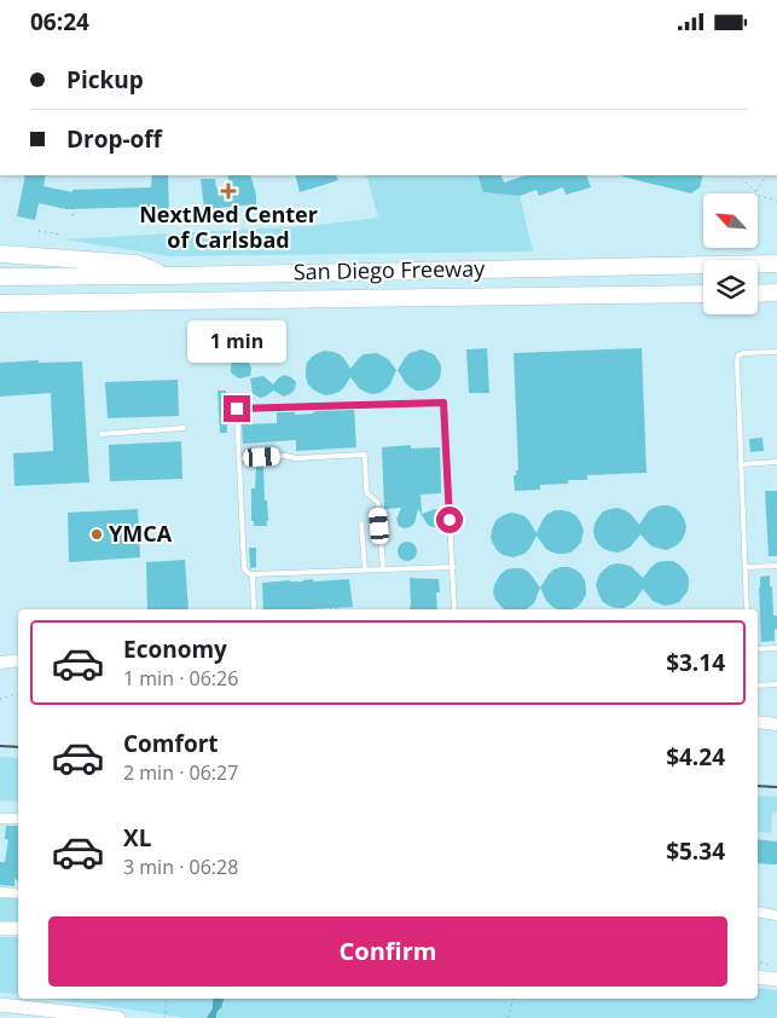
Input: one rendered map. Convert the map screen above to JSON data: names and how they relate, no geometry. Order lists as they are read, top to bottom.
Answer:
{
  "streets": {
    "highway": ["San Diego Freeway"]
  },
  "places": {
    "health": ["NextMed Center of Carlsbad"],
    "other": ["YMCA"]
  },
  "north": "top left",
  "page": {
    "status": "06:24",
    "banner": ["Pickup", "Drop-off"],
    "bubble": "1 min",
    "list": [
      {
        "name": "Economy",
        "note": "1 min · 06:26",
        "value": "$3.14"
      },
      {
        "name": "Comfort",
        "note": "2 min · 06:27",
        "value": "$4.24"
      },
      {
        "name": "XL",
        "note": "3 min · 06:28",
        "value": "$5.34"
      }
    ],
    "buttons": "Confirm"
  }
}
